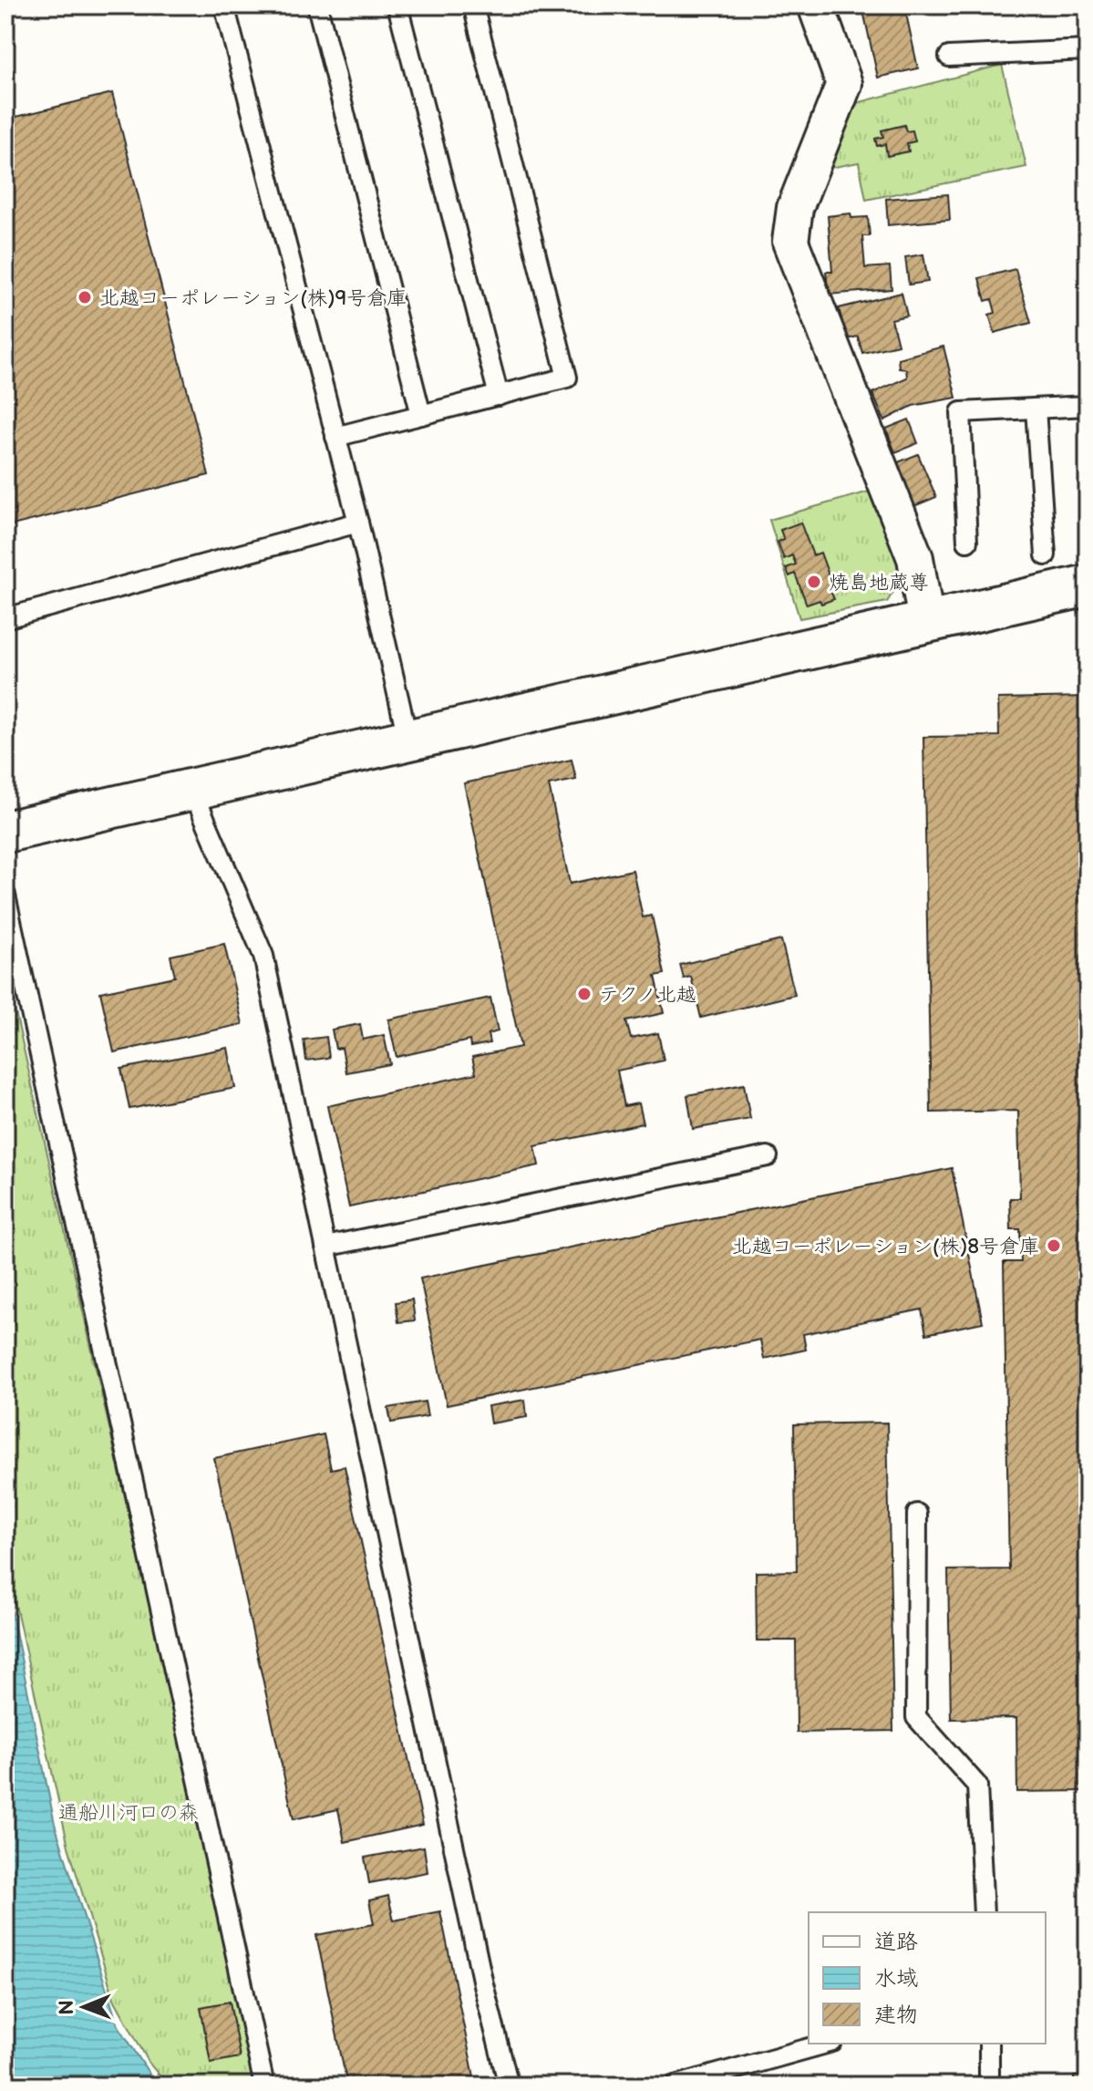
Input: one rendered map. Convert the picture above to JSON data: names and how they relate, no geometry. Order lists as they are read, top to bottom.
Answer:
{
  "parks": ["通船川河口の森"],
  "places": [
    "北越コーポレーション(株)9号倉庫",
    "焼島地蔵尊",
    "テクノ北越",
    "北越コーポレーション(株)8号倉庫"
  ],
  "legend": ["道路", "水域", "建物"],
  "north": "left"
}
